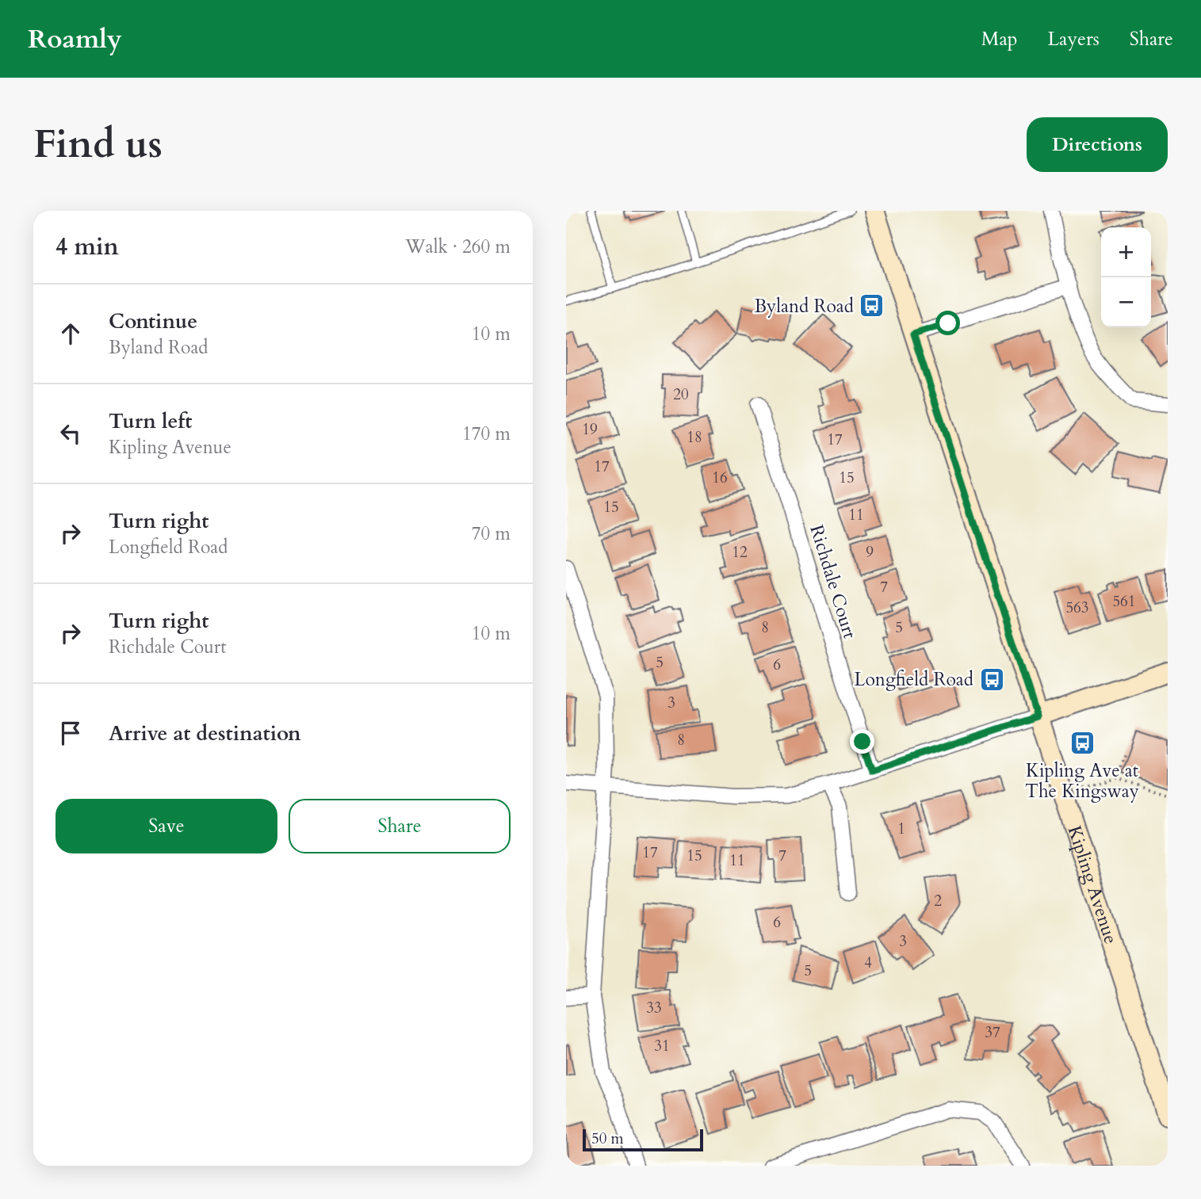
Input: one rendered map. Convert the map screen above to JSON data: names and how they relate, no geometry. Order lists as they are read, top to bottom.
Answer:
{
  "streets": {
    "main road": ["Kipling Avenue"],
    "street": ["Richdale Court"]
  },
  "places": {
    "bus stop": ["Byland Road", "Longfield Road", "Kipling Ave at The Kingsway"]
  },
  "house_numbers": [
    "20",
    "19",
    "18",
    "17",
    "17",
    "16",
    "15",
    "15",
    "11",
    "12",
    "9",
    "7",
    "561",
    "563",
    "8",
    "5",
    "5",
    "6",
    "3",
    "8",
    "1",
    "17",
    "15",
    "7",
    "11",
    "2",
    "6",
    "3",
    "4",
    "5",
    "33",
    "37",
    "31"
  ],
  "scale_bar": "50 m",
  "page": {
    "header": "Roamly",
    "nav": ["Map", "Layers", "Share"],
    "buttons": [
      "Directions",
      ["Save", "Share"]
    ],
    "title": "Find us",
    "heading": ["4 min", "Walk · 260 m"],
    "map_buttons": ["+", "−"],
    "list": [
      ["Continue", "Byland Road", "10 m"],
      ["Turn left", "Kipling Avenue", "170 m"],
      ["Turn right", "Longfield Road", "70 m"],
      ["Turn right", "Richdale Court", "10 m"],
      "Arrive at destination"
    ],
    "scale": "50 m"
  }
}
